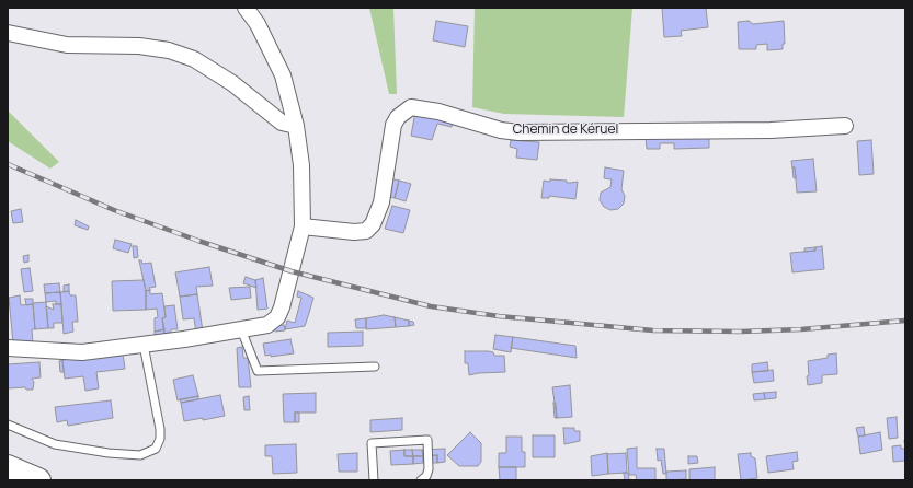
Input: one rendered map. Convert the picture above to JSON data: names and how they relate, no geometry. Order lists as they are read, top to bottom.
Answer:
{
  "streets": {
    "street": ["Chemin de Kéruel"]
  }
}
